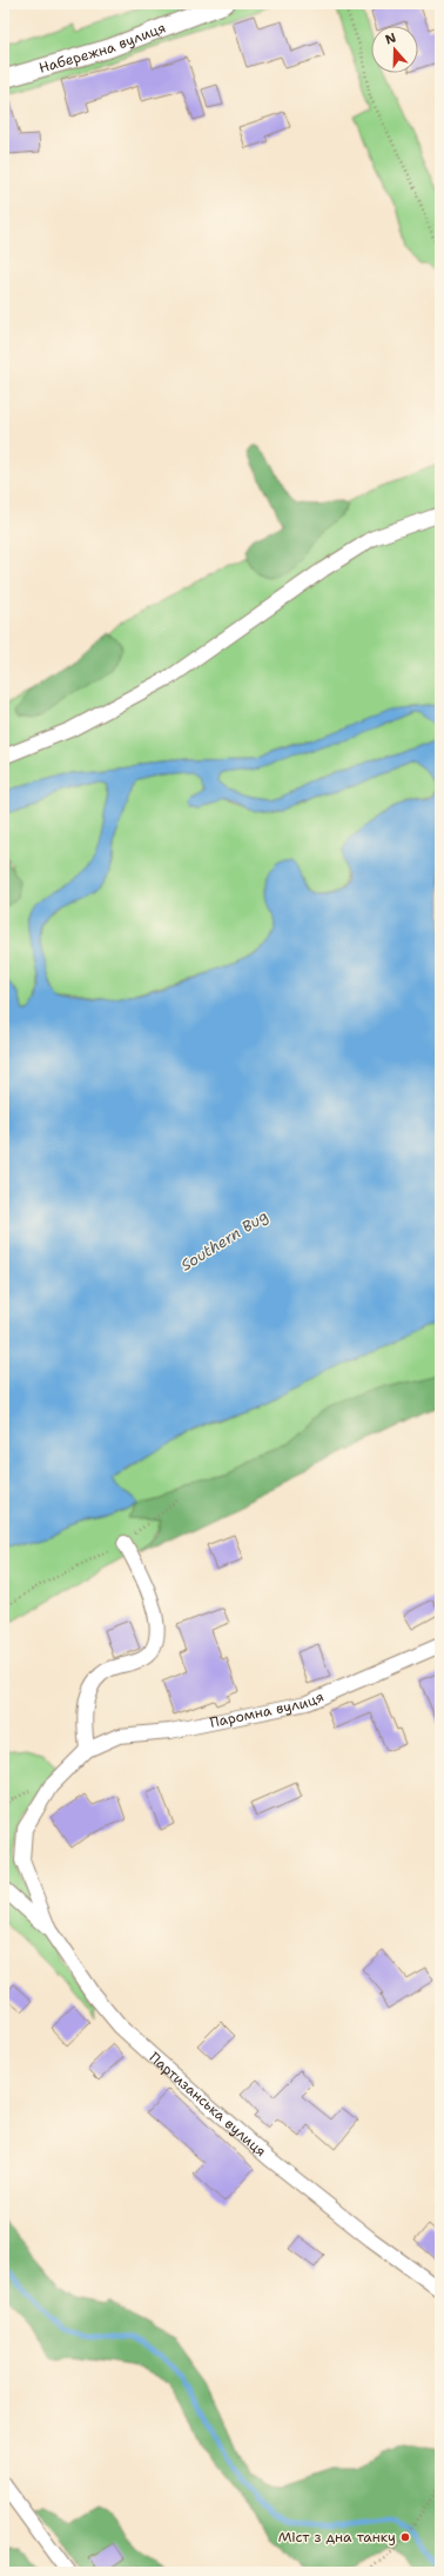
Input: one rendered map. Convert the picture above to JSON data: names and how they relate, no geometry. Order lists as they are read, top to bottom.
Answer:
{
  "streets": {
    "street": ["Набережна вулиця", "Паромна вулиця", "Партизанська вулиця"]
  },
  "crossings": [
    ["Паромна вулиця", "Партизанська вулиця"]
  ],
  "water": ["Southern Bug"],
  "places": ["Міст з дна танку"],
  "north": "top"
}
